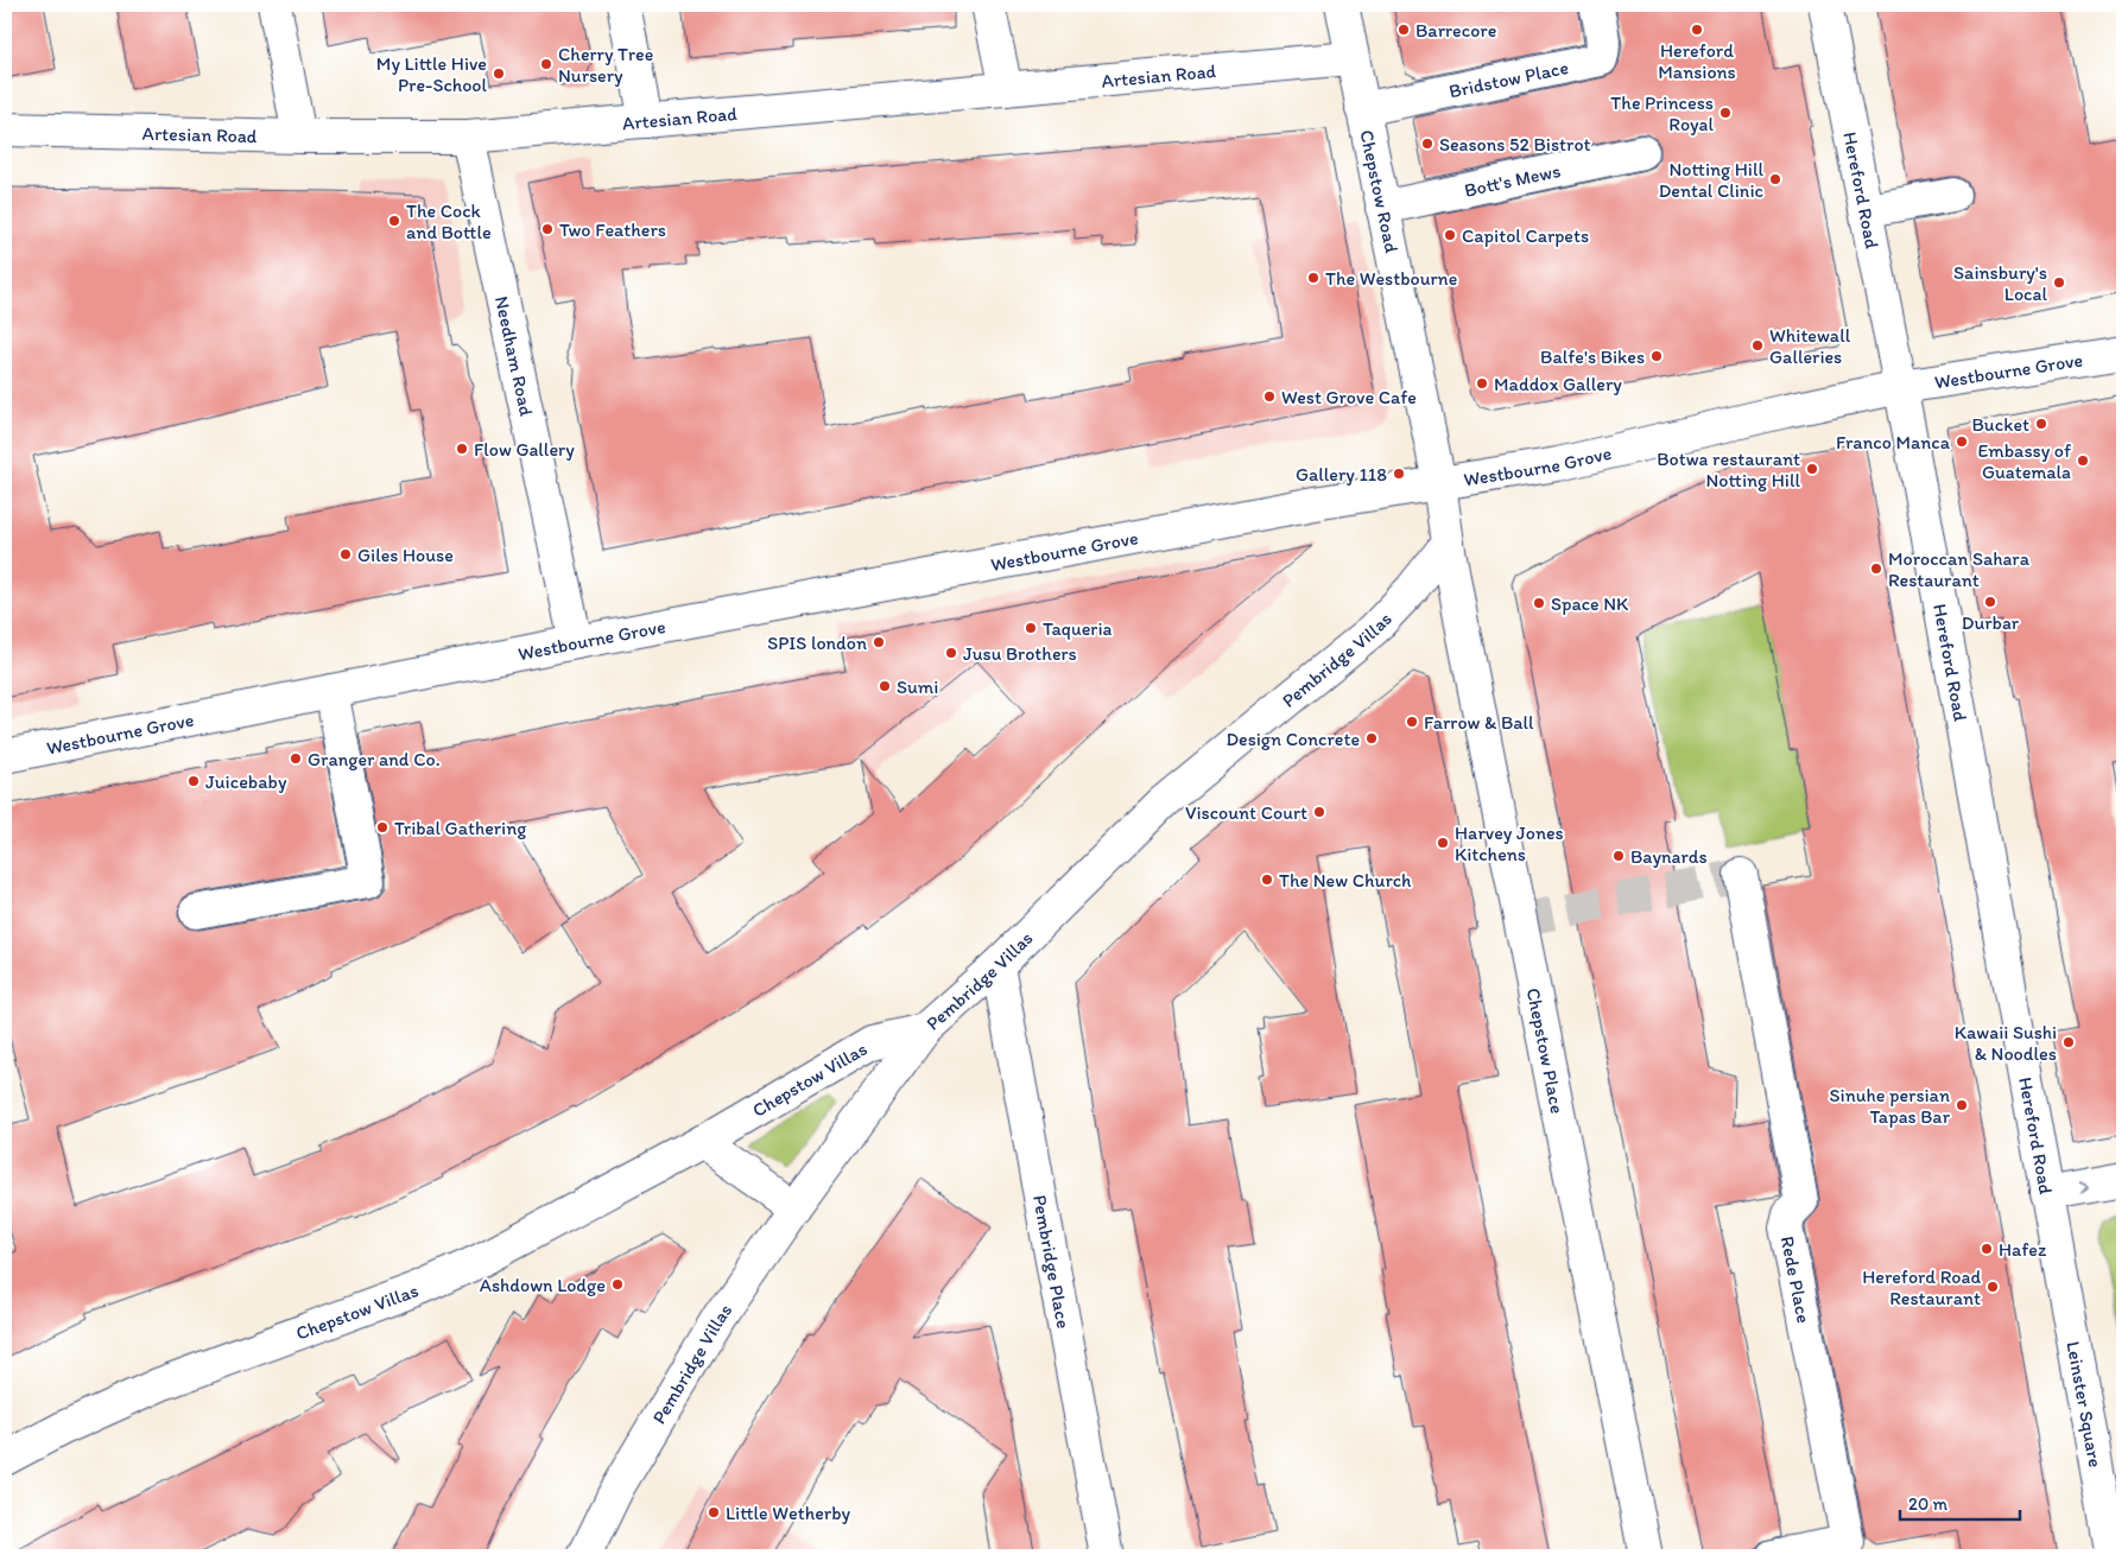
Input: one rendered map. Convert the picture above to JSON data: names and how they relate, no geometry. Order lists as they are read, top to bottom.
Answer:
{
  "streets": {
    "street": [
      "Artesian Road",
      "Bridstow Place",
      "Bott's Mews",
      "Hereford Road",
      "Chepstow Road",
      "Needham Road",
      "Westbourne Grove",
      "Pembridge Villas",
      "Chepstow Place",
      "Chepstow Villas",
      "Pembridge Place",
      "Rede Place",
      "Leinster Square"
    ]
  },
  "crossings": [
    ["Artesian Road", "Chepstow Road"],
    ["Artesian Road", "Needham Road"],
    ["Bridstow Place", "Chepstow Road"],
    ["Bott's Mews", "Chepstow Road"],
    ["Hereford Road", "Westbourne Grove"],
    ["Hereford Road", "Leinster Square"],
    ["Chepstow Road", "Westbourne Grove"],
    ["Needham Road", "Westbourne Grove"],
    ["Pembridge Villas", "Chepstow Place"],
    ["Pembridge Villas", "Chepstow Villas"],
    ["Pembridge Villas", "Pembridge Place"]
  ],
  "places": [
    "Barrecore",
    "Hereford Mansions",
    "Cherry Tree Nursery",
    "My Little Hive Pre-School",
    "The Princess Royal",
    "Seasons 52 Bistrot",
    "Notting Hill Dental Clinic",
    "The Cock and Bottle",
    "Two Feathers",
    "Capitol Carpets",
    "The Westbourne",
    "Sainsbury's Local",
    "Whitewall Galleries",
    "Balfe's Bikes",
    "Maddox Gallery",
    "West Grove Cafe",
    "Bucket",
    "Franco Manca",
    "Flow Gallery",
    "Embassy of Guatemala",
    "Botwa restaurant Notting Hill",
    "Gallery 118",
    "Giles House",
    "Moroccan Sahara Restaurant",
    "Durbar",
    "Space NK",
    "Taqueria",
    "SPIS london",
    "Jusu Brothers",
    "Sumi",
    "Farrow & Ball",
    "Design Concrete",
    "Granger and Co.",
    "Juicebaby",
    "Viscount Court",
    "Tribal Gathering",
    "Harvey Jones Kitchens",
    "Baynards",
    "The New Church",
    "Kawaii Sushi & Noodles",
    "Sinuhe persian Tapas Bar",
    "Hafez",
    "Ashdown Lodge",
    "Hereford Road Restaurant",
    "Little Wetherby"
  ],
  "scale_bar": "20 m"
}
